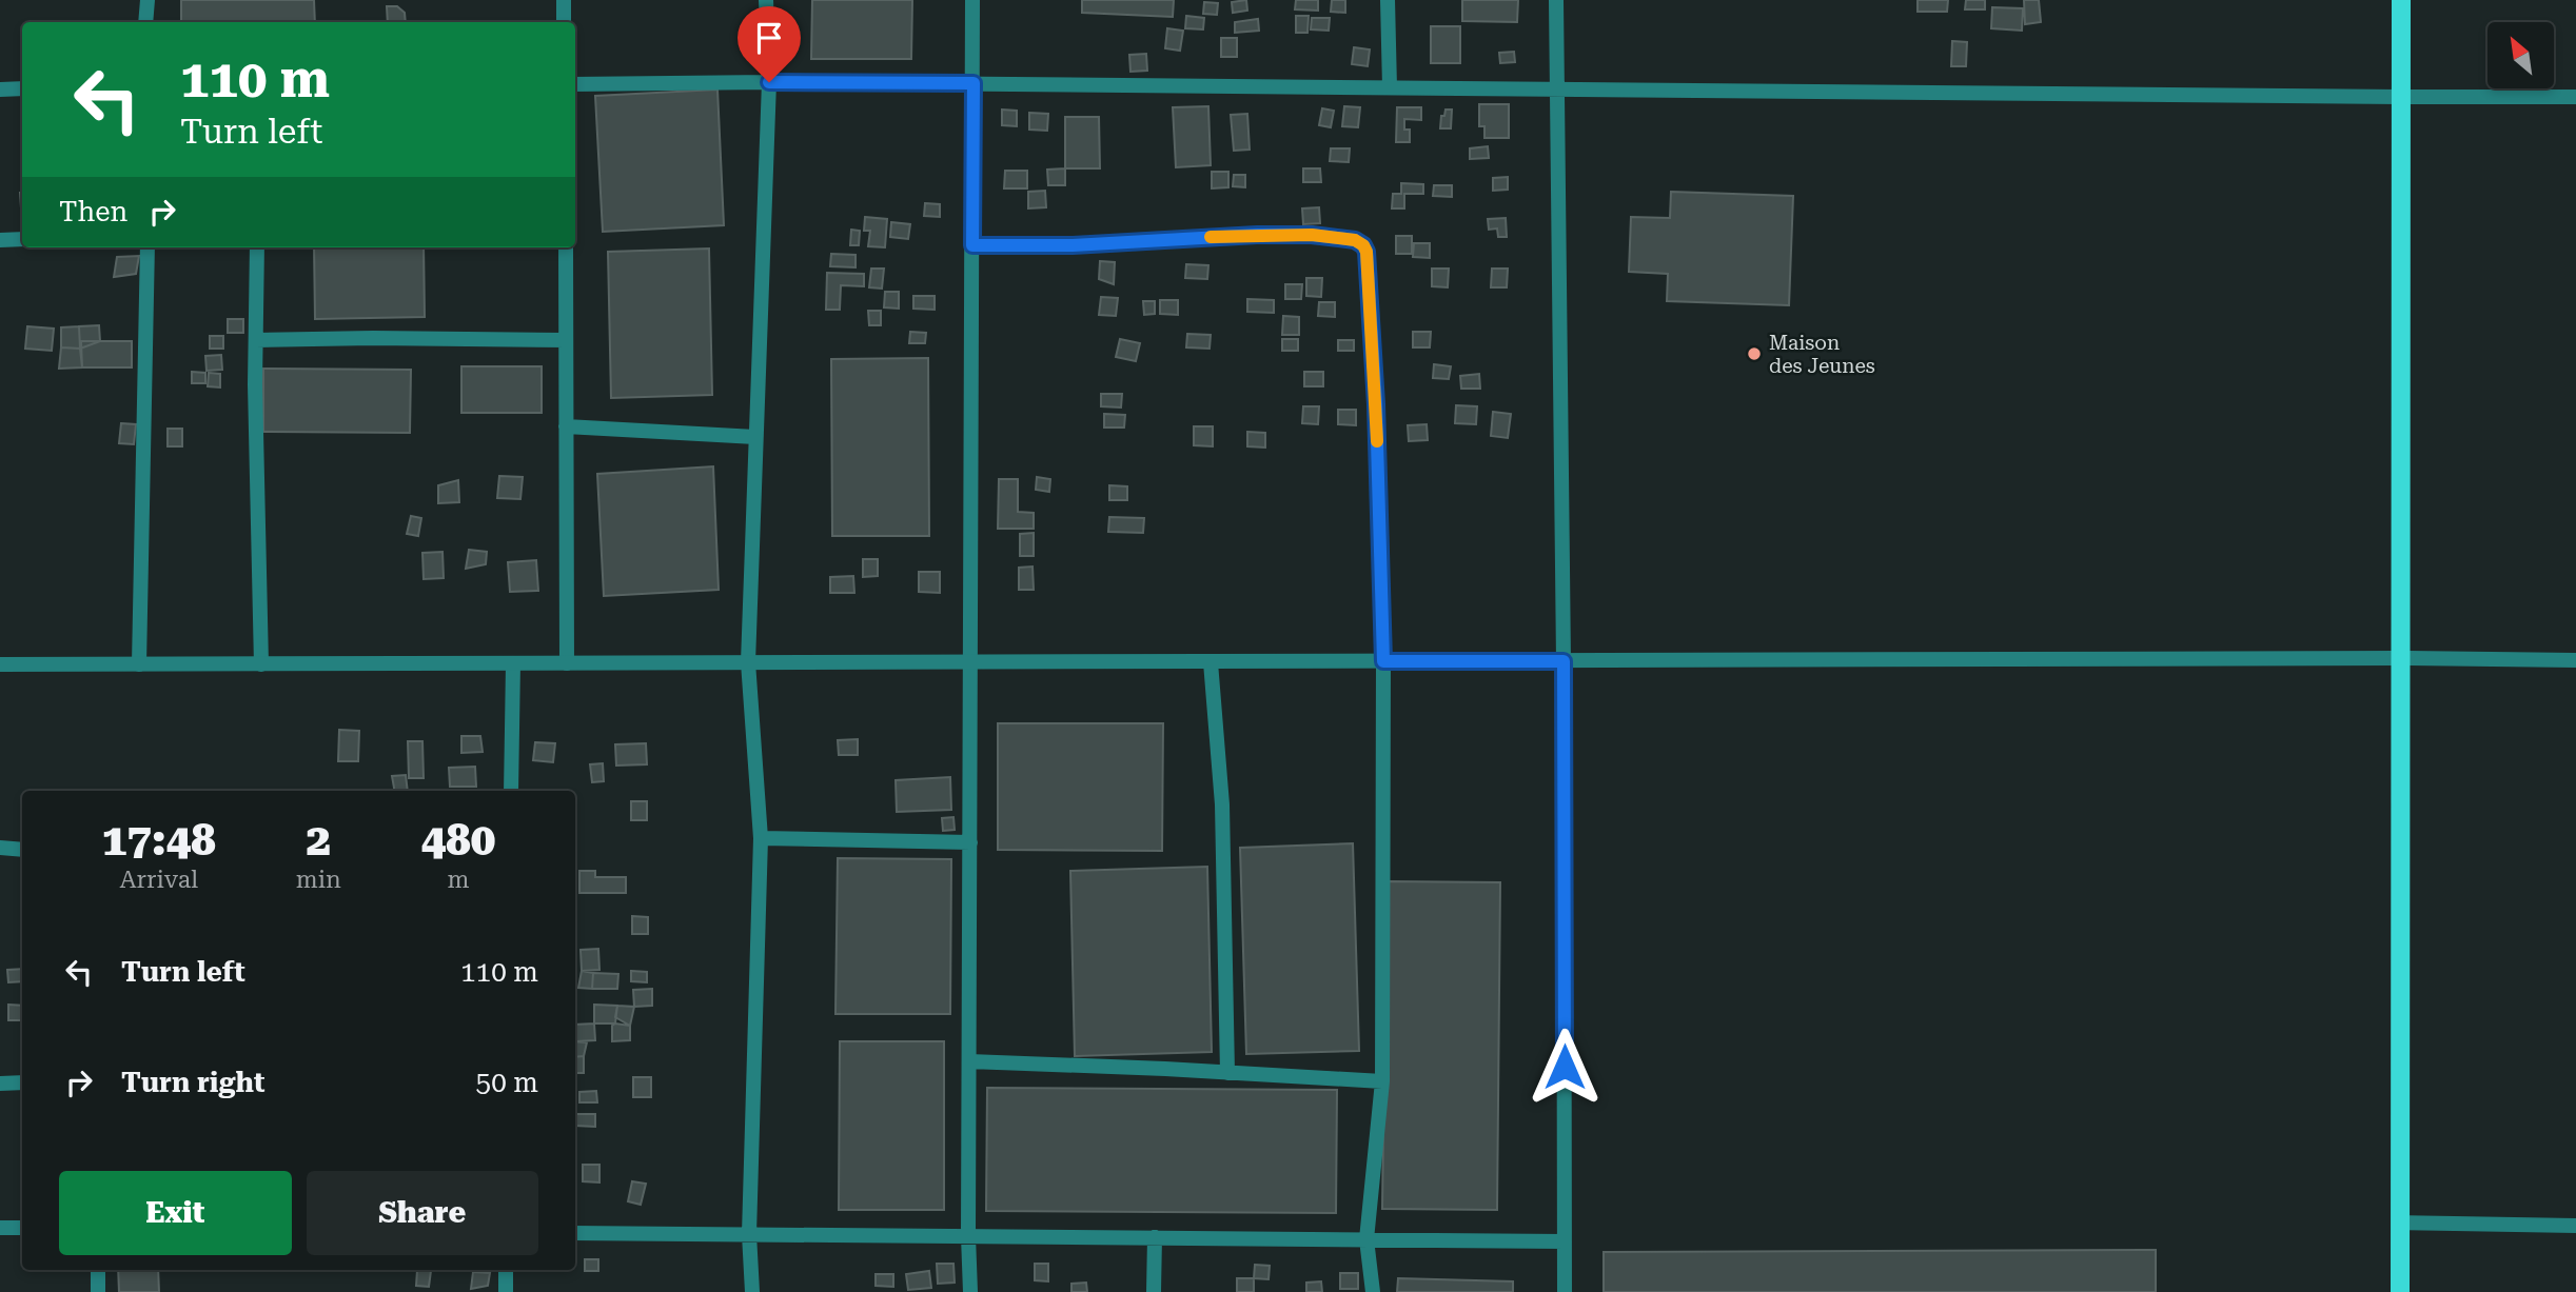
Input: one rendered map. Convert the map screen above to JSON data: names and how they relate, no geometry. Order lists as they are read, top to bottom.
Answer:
{
  "places": ["Maison des Jeunes"],
  "north": "top left",
  "page": {
    "turn": ["110 m", "Turn left"],
    "then": "Then",
    "eta": [
      "17:48",
      "Arrival",
      "2",
      "min",
      "480",
      "m"
    ],
    "list": [
      {
        "name": "Turn left",
        "value": "110 m"
      },
      {
        "name": "Turn right",
        "value": "50 m"
      }
    ],
    "buttons": ["Exit", "Share"]
  }
}
